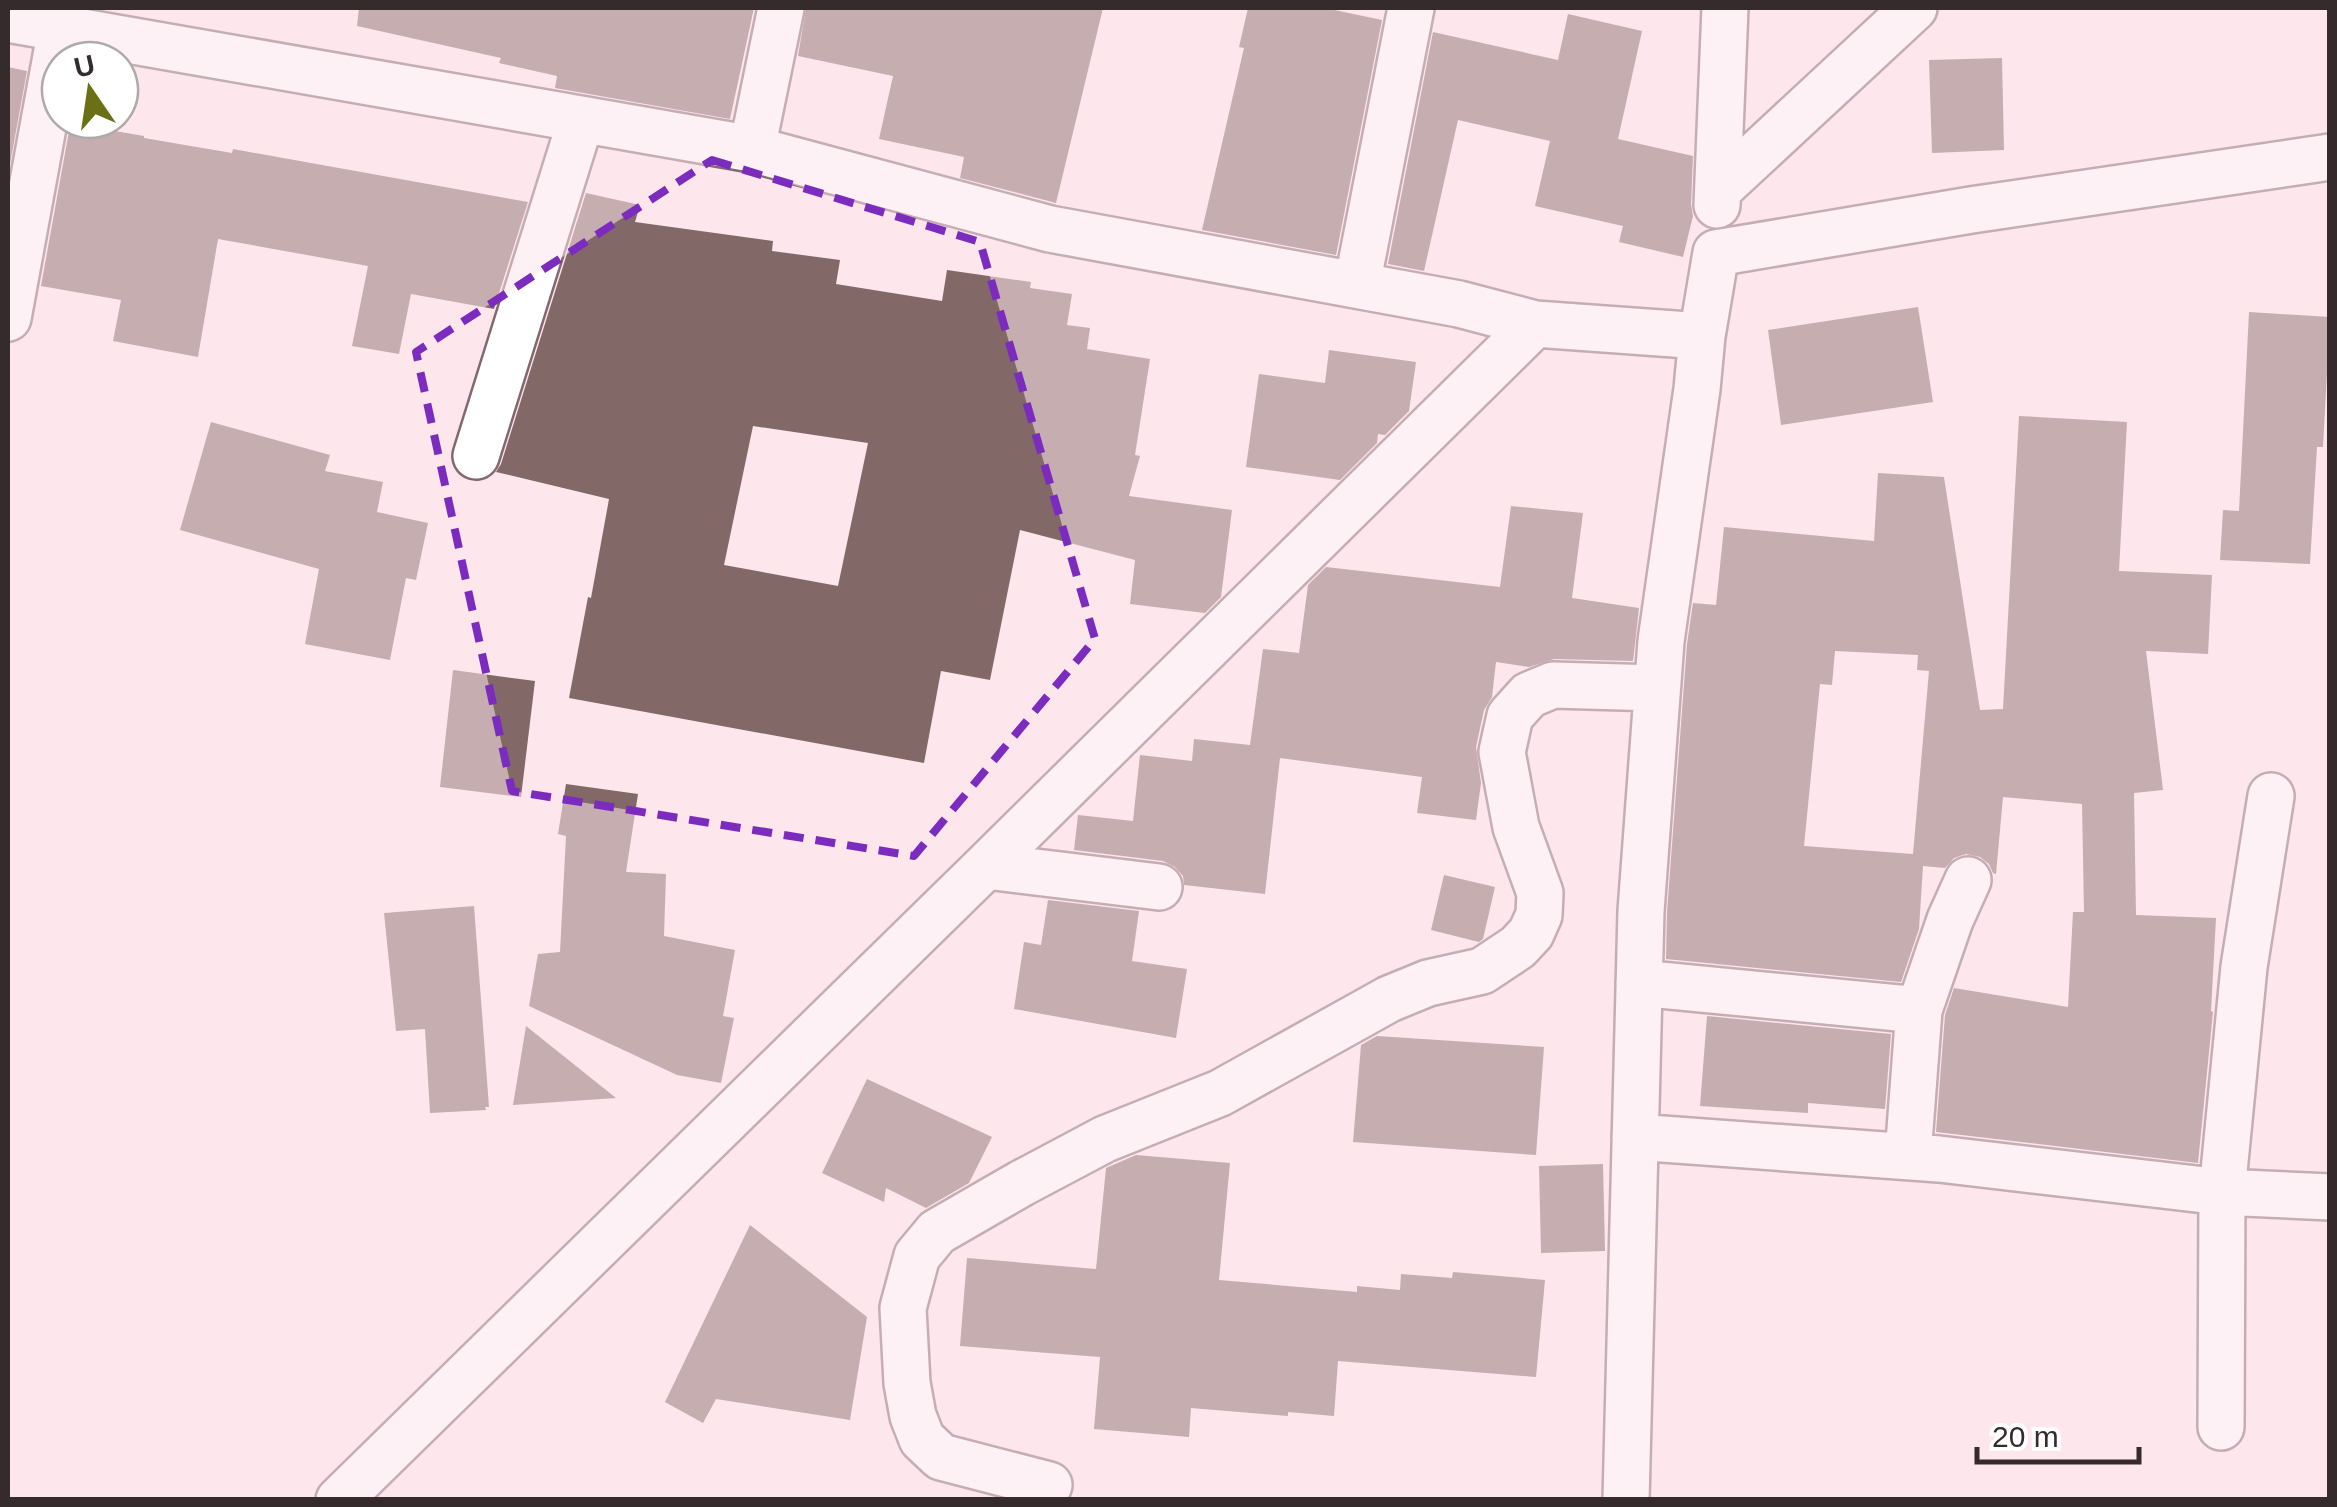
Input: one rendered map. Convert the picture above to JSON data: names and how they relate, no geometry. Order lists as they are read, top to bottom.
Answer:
{
  "scale_bar": "20 m",
  "north": "top"
}
